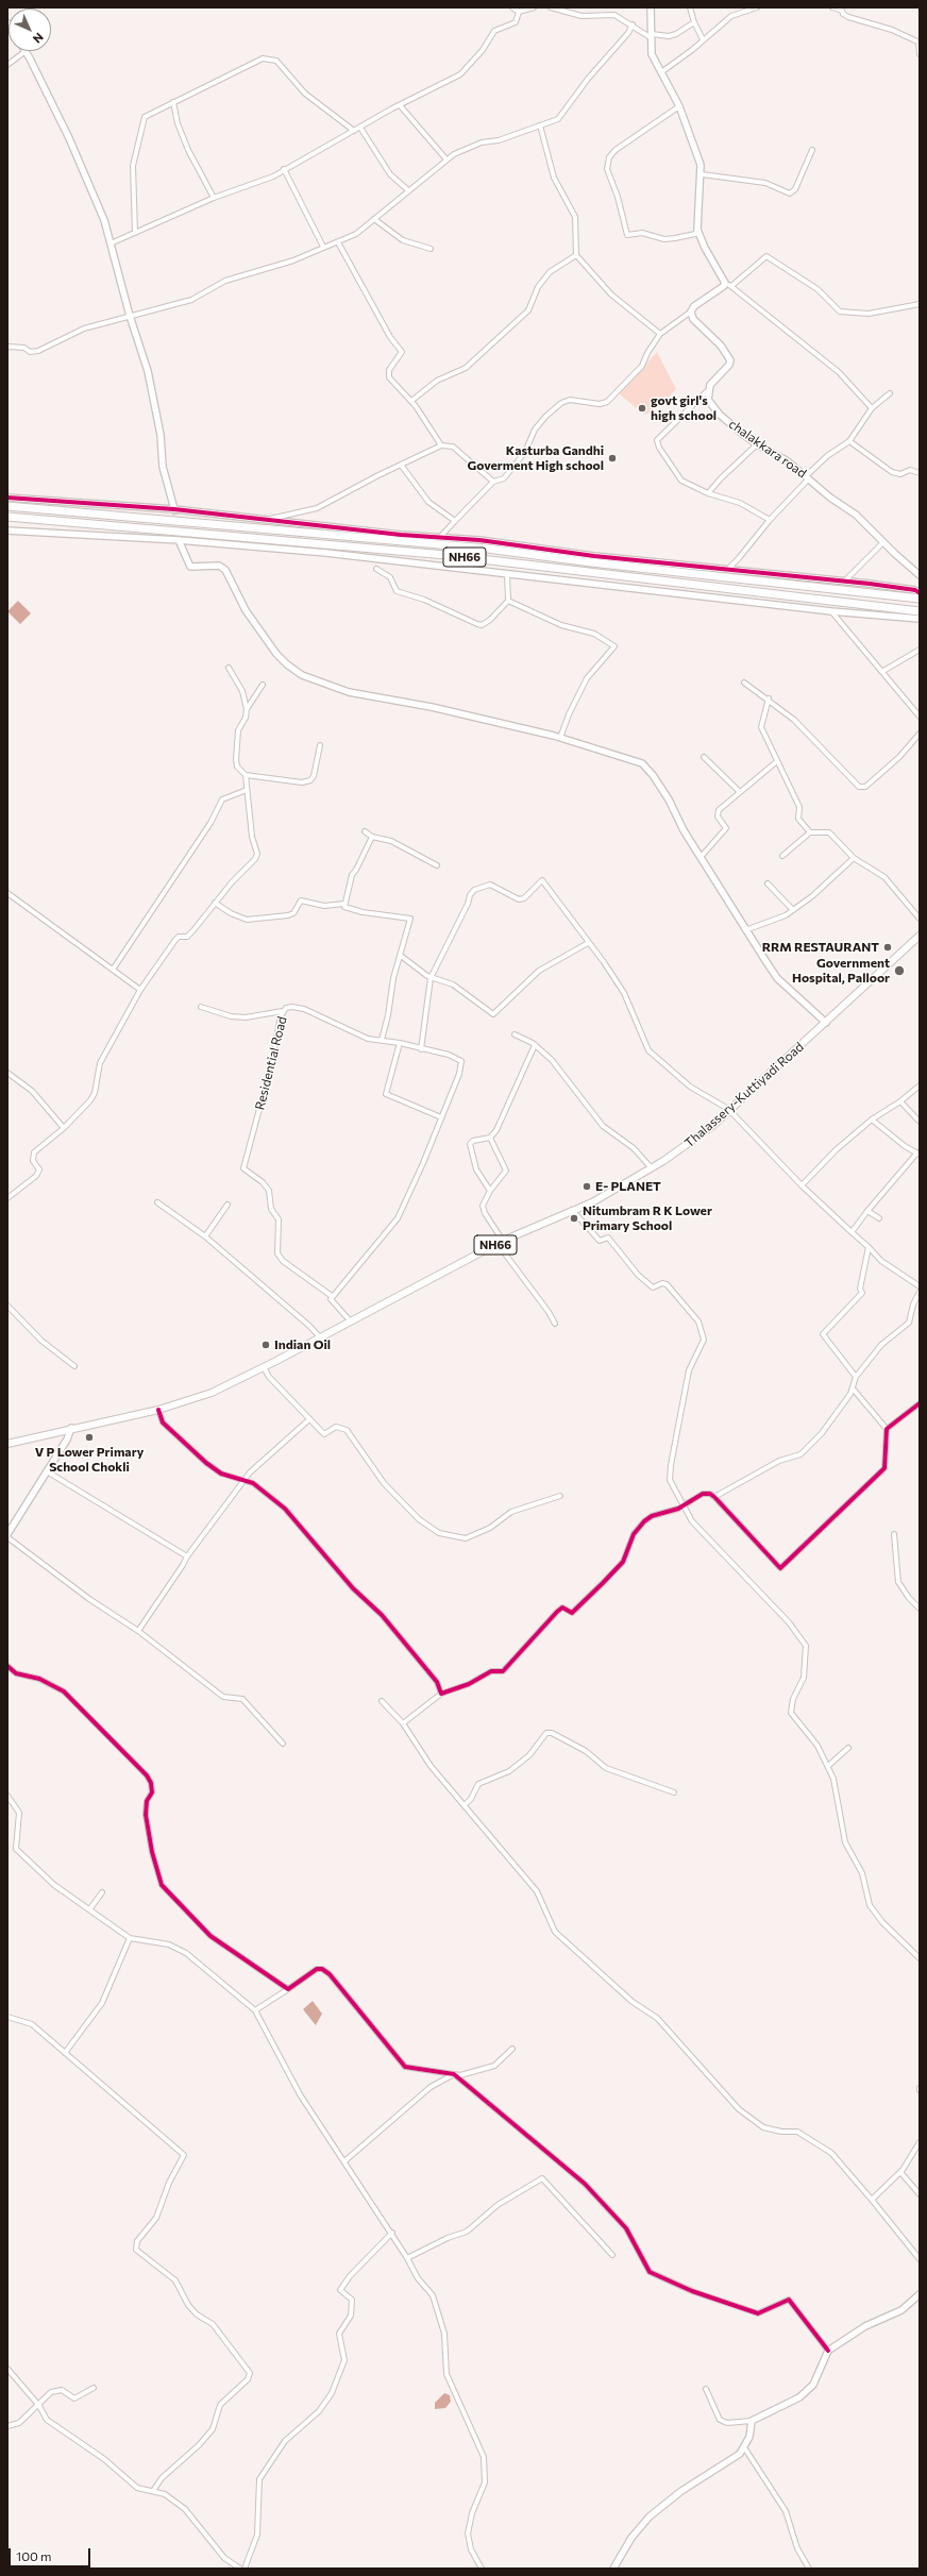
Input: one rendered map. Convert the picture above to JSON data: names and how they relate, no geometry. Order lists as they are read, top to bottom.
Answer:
{
  "streets": {
    "highway": ["NH66"],
    "main road": ["chalakkara road", "Thalassery-Kuttiyadi Road"],
    "street": ["Residential Road"]
  },
  "places": [
    "govt girl's high school",
    "Kasturba Gandhi Goverment High school",
    "RRM RESTAURANT",
    "Government Hospital, Palloor",
    "E- PLANET",
    "Nitumbram R K Lower Primary School",
    "Indian Oil",
    "V P Lower Primary School Chokli"
  ],
  "scale_bar": "100 m",
  "north": "bottom right"
}
